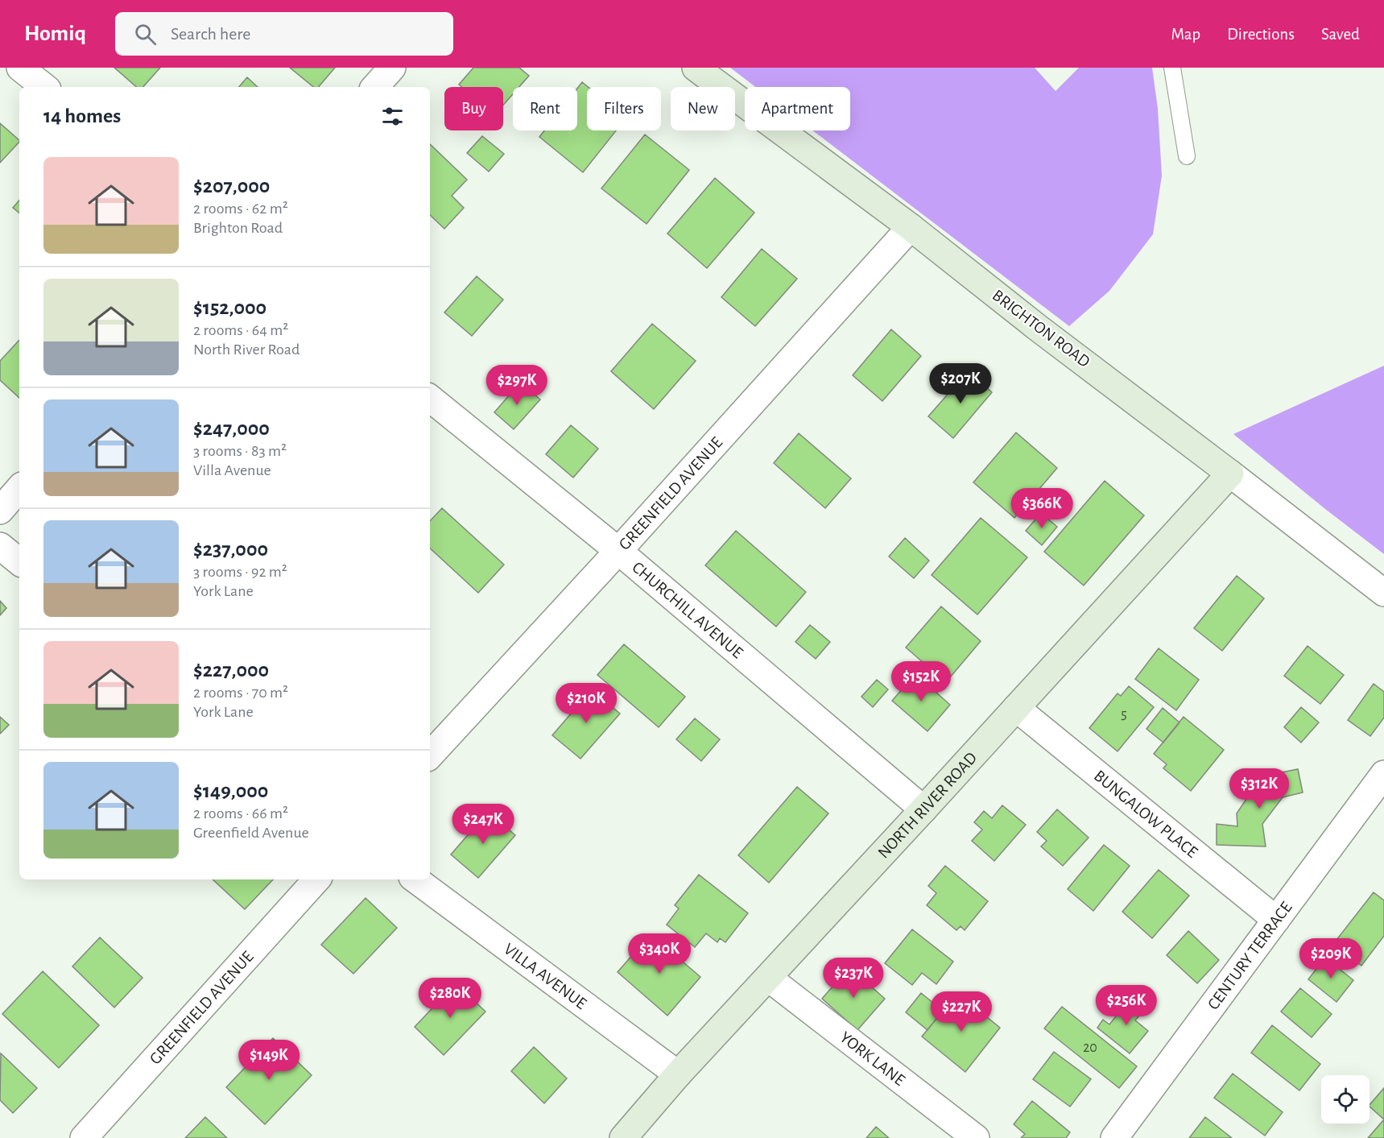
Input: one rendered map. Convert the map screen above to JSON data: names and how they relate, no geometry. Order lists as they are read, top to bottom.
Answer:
{
  "streets": {
    "main road": ["BRIGHTON ROAD", "NORTH RIVER ROAD"],
    "street": [
      "GREENFIELD AVENUE",
      "CHURCHILL AVENUE",
      "BUNGALOW PLACE",
      "CENTURY TERRACE",
      "VILLA AVENUE",
      "YORK LANE"
    ]
  },
  "crossings": [
    ["BRIGHTON ROAD", "GREENFIELD AVENUE"],
    ["BRIGHTON ROAD", "NORTH RIVER ROAD"],
    ["GREENFIELD AVENUE", "CHURCHILL AVENUE"],
    ["CHURCHILL AVENUE", "NORTH RIVER ROAD"],
    ["NORTH RIVER ROAD", "BUNGALOW PLACE"],
    ["NORTH RIVER ROAD", "VILLA AVENUE"],
    ["NORTH RIVER ROAD", "YORK LANE"],
    ["BUNGALOW PLACE", "CENTURY TERRACE"]
  ],
  "house_numbers": ["5", "20"],
  "page": {
    "header": "Homiq",
    "search": "Search here",
    "nav": ["Map", "Directions", "Saved"],
    "chip": [
      "Buy",
      "Rent",
      "Filters",
      "New",
      "Apartment"
    ],
    "heading": "14 homes",
    "list": [
      {
        "name": "$207,000",
        "note": "2 rooms · 62 m² · Brighton Road"
      },
      {
        "name": "$152,000",
        "note": "2 rooms · 64 m² · North River Road"
      },
      {
        "name": "$247,000",
        "note": "3 rooms · 83 m² · Villa Avenue"
      },
      {
        "name": "$237,000",
        "note": "3 rooms · 92 m² · York Lane"
      },
      {
        "name": "$227,000",
        "note": "2 rooms · 70 m² · York Lane"
      },
      {
        "name": "$149,000",
        "note": "2 rooms · 66 m² · Greenfield Avenue"
      }
    ],
    "price": [
      "$207K",
      "$297K",
      "$366K",
      "$152K",
      "$210K",
      "$312K",
      "$247K",
      "$340K",
      "$209K",
      "$237K",
      "$280K",
      "$256K",
      "$227K",
      "$149K"
    ]
  }
}
